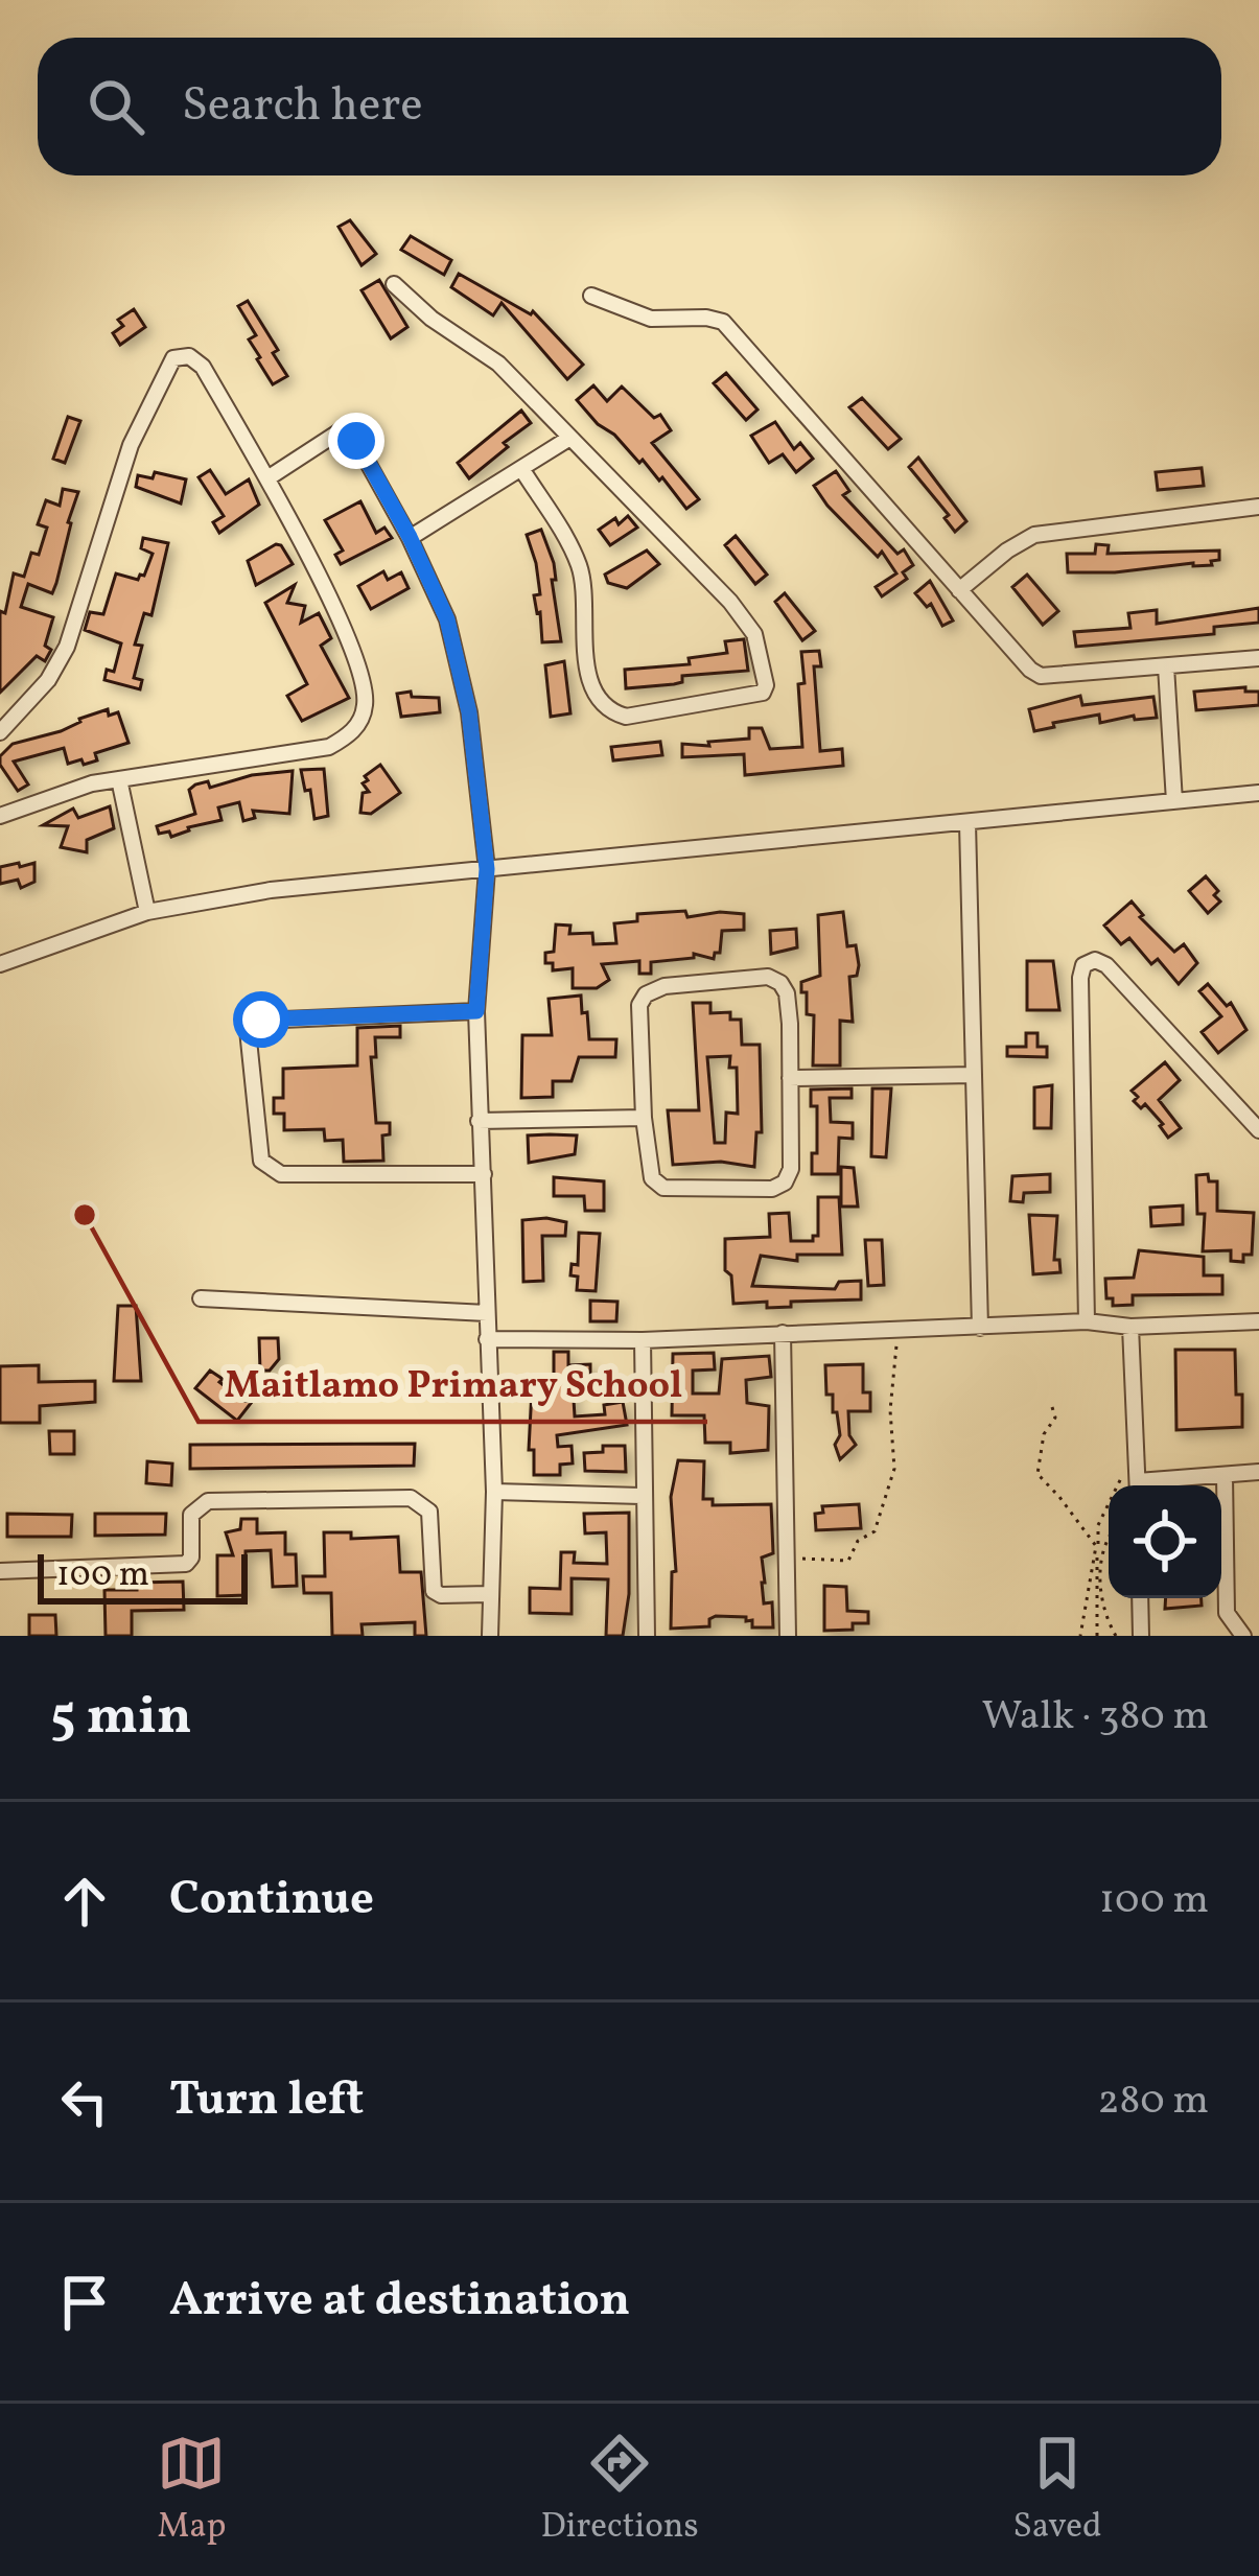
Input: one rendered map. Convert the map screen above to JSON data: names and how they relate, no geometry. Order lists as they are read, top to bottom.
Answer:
{
  "places": ["Maitlamo Primary School"],
  "scale_bar": "100 m",
  "page": {
    "search": "Search here",
    "scale": "100 m",
    "heading": ["5 min", "Walk · 380 m"],
    "list": [
      ["Continue", "100 m"],
      ["Turn left", "280 m"],
      "Arrive at destination"
    ],
    "nav": ["Map", "Directions", "Saved"]
  }
}
